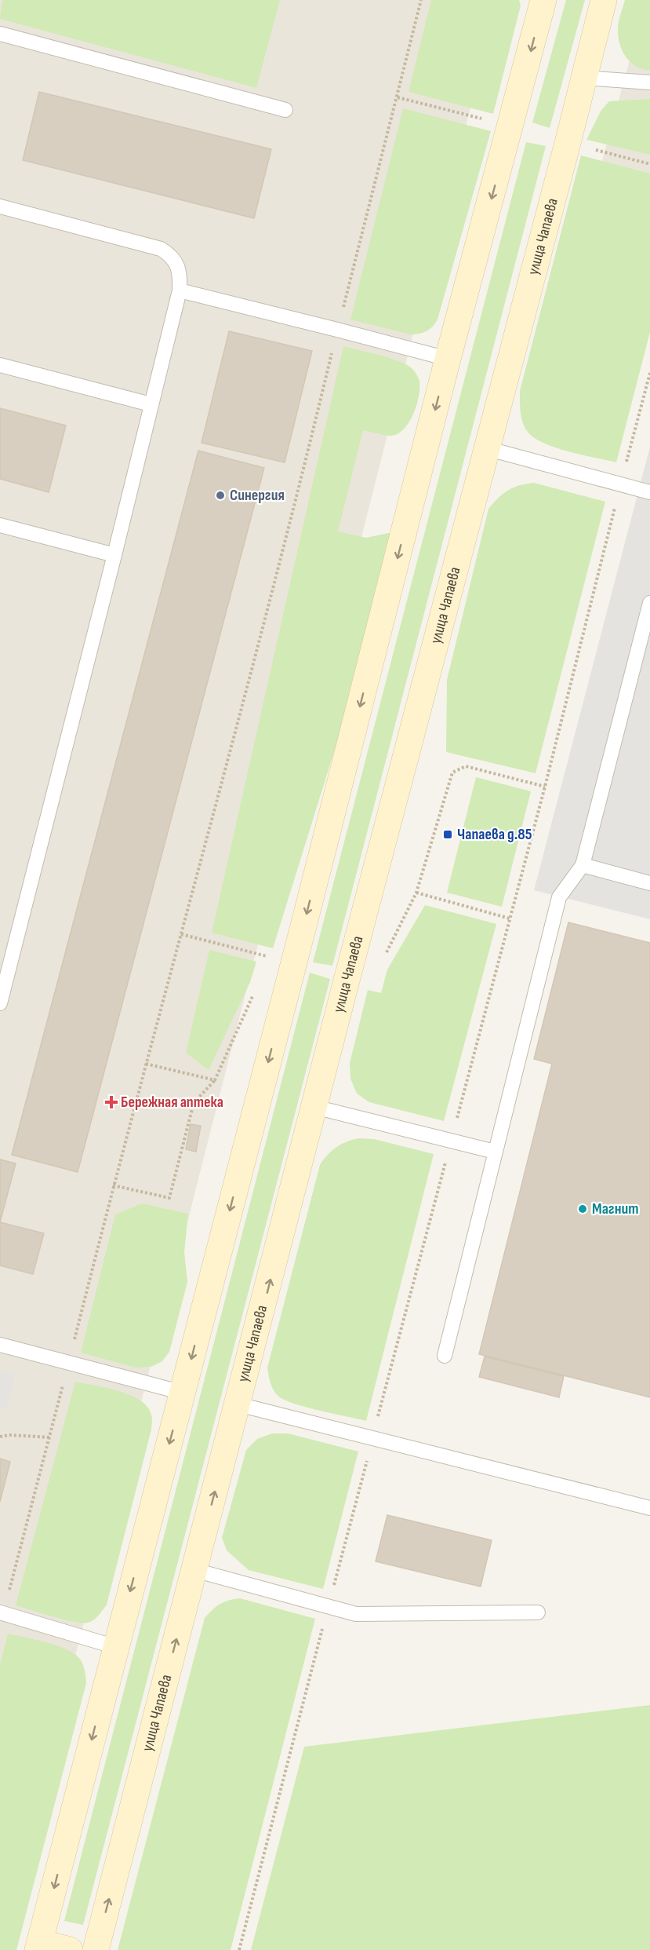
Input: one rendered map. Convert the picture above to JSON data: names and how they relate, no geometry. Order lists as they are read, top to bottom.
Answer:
{
  "streets": {
    "main road": ["улица Чапаева"]
  },
  "places": {
    "other": ["Синергия", "Магнит"],
    "transit": ["Чапаева д.85"],
    "health": ["Бережная аптека"]
  }
}
